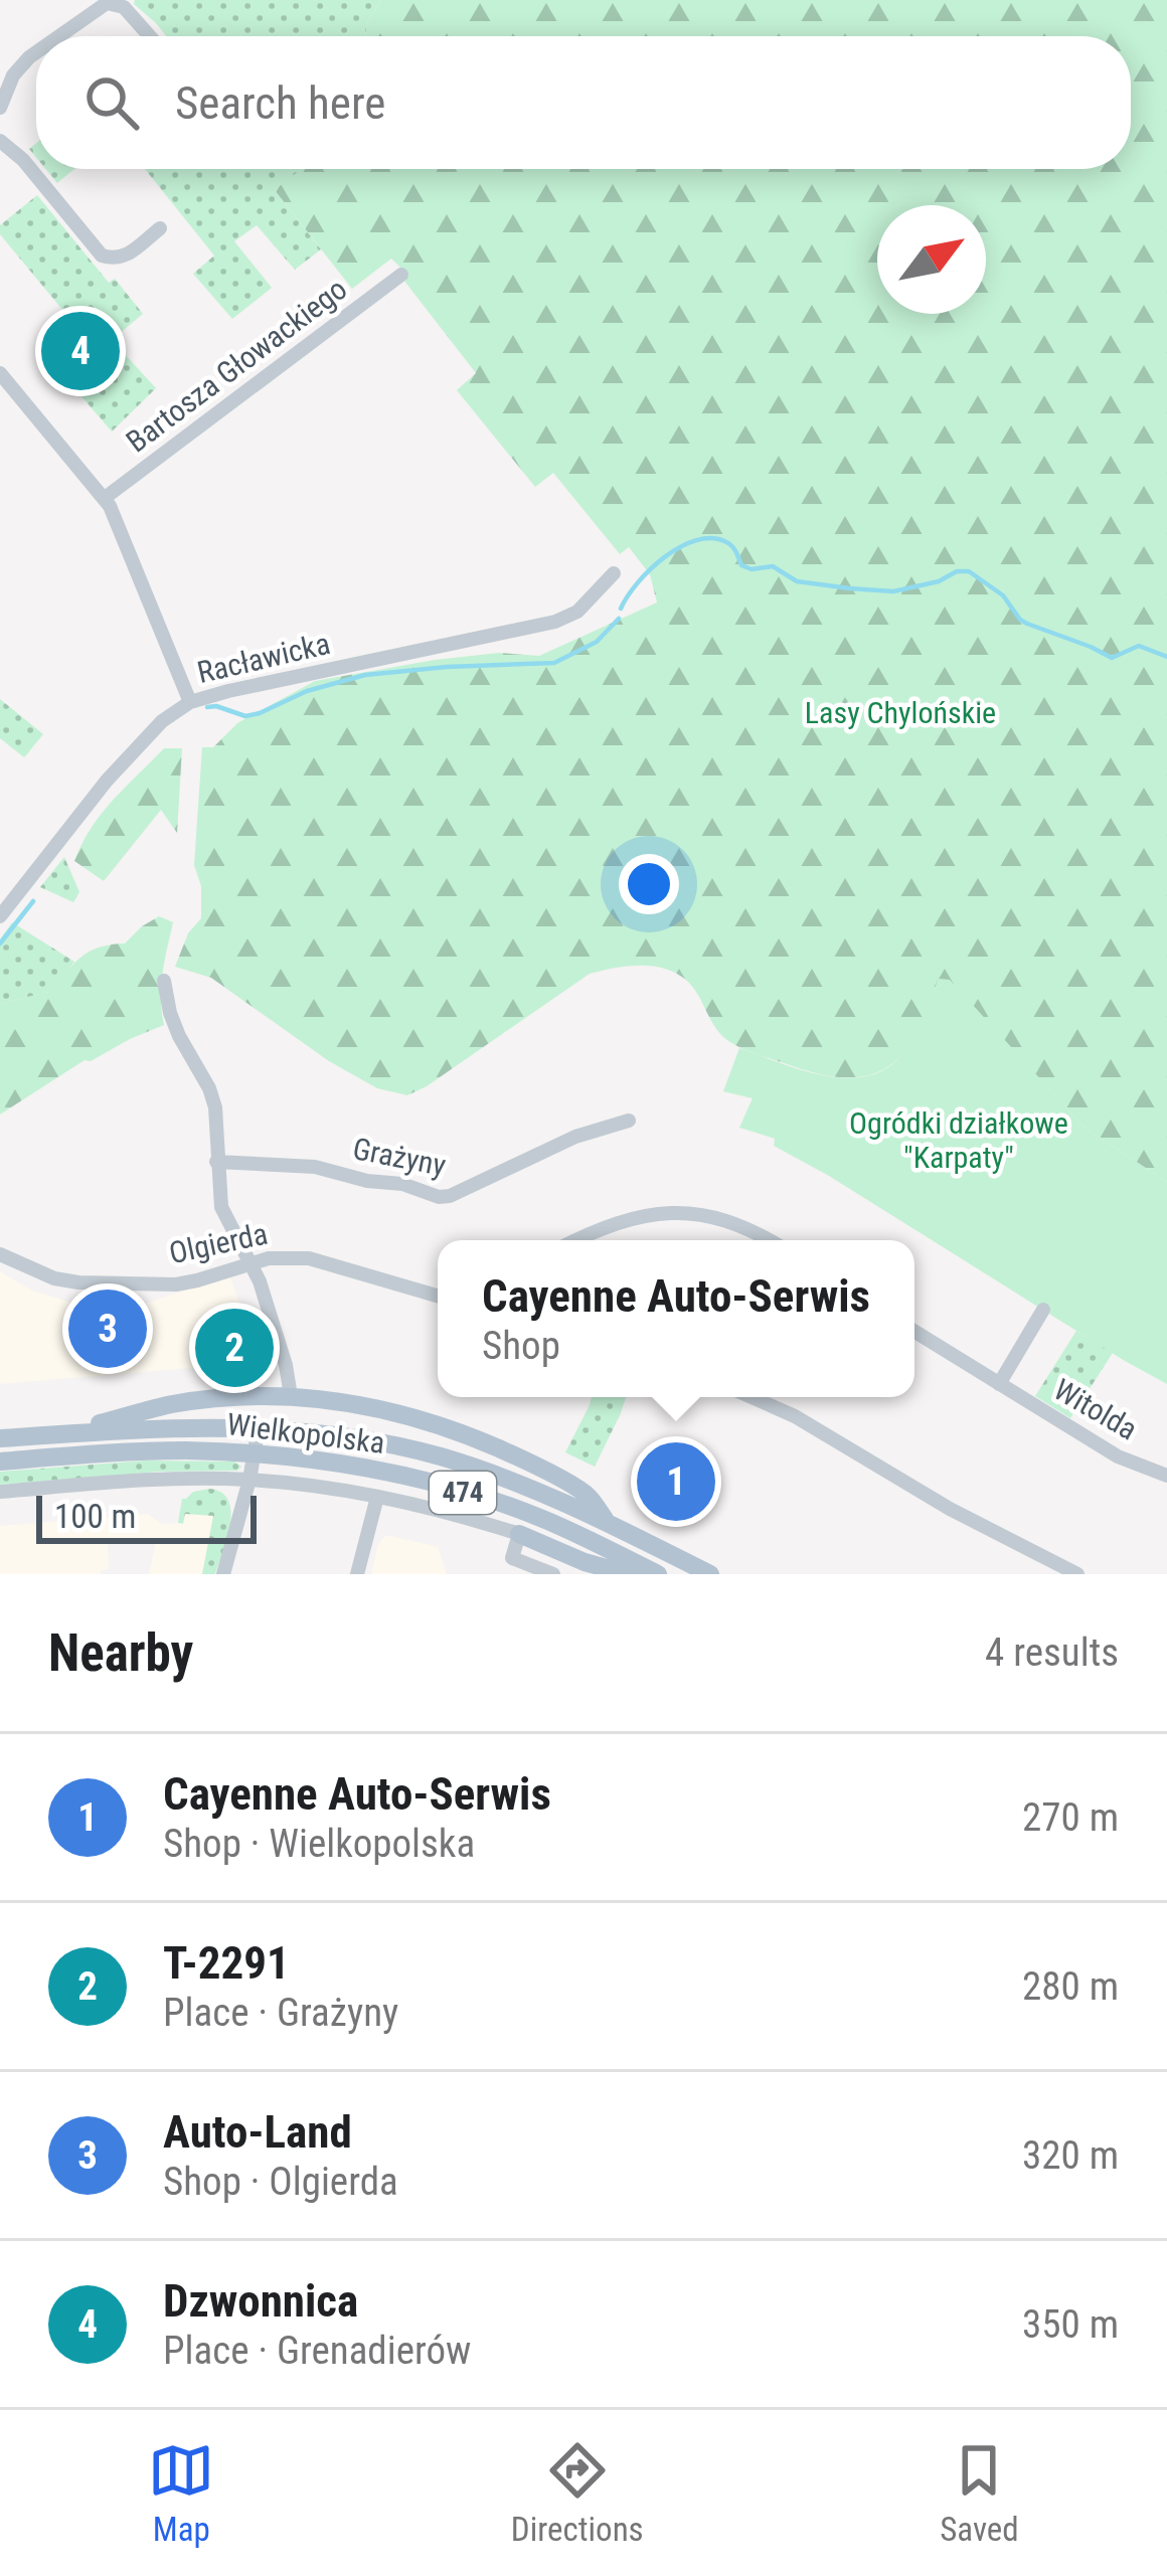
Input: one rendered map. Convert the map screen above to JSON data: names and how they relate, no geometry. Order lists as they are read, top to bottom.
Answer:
{
  "streets": {
    "main road": ["Wielkopolska", "474"],
    "street": [
      "Bartosza Głowackiego",
      "Racławicka",
      "Grażyny",
      "Olgierda",
      "Witolda"
    ]
  },
  "parks": ["Lasy Chylońskie", "Ogródki działkowe \"Karpaty\""],
  "scale_bar": "100 m",
  "north": "top right",
  "page": {
    "search": "Search here",
    "pins": [
      "4",
      "3",
      "2",
      "1"
    ],
    "popup": ["Cayenne Auto-Serwis", "Shop"],
    "scale": "100 m",
    "heading": ["Nearby", "4 results"],
    "list": [
      {
        "mark": "1",
        "name": "Cayenne Auto-Serwis",
        "note": "Shop · Wielkopolska",
        "value": "270 m"
      },
      {
        "mark": "2",
        "name": "T-2291",
        "note": "Place · Grażyny",
        "value": "280 m"
      },
      {
        "mark": "3",
        "name": "Auto-Land",
        "note": "Shop · Olgierda",
        "value": "320 m"
      },
      {
        "mark": "4",
        "name": "Dzwonnica",
        "note": "Place · Grenadierów",
        "value": "350 m"
      }
    ],
    "nav": ["Map", "Directions", "Saved"]
  }
}
